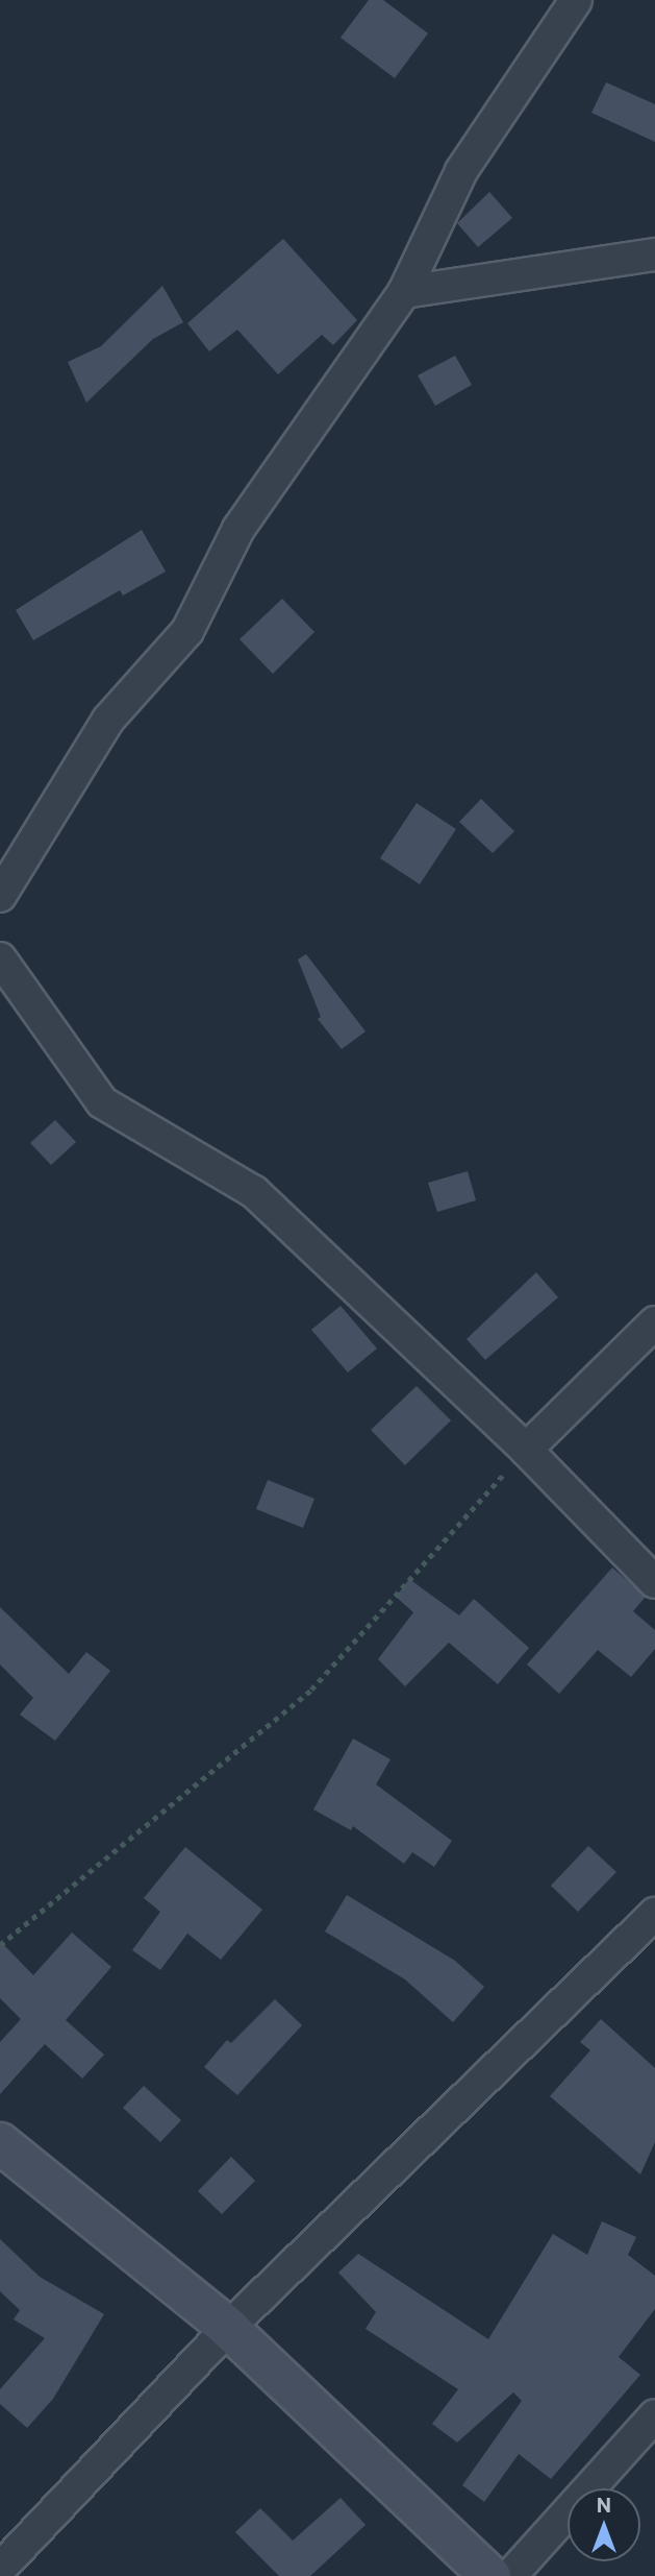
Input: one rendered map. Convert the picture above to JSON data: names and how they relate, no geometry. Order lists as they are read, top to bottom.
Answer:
{
  "north": "top"
}
